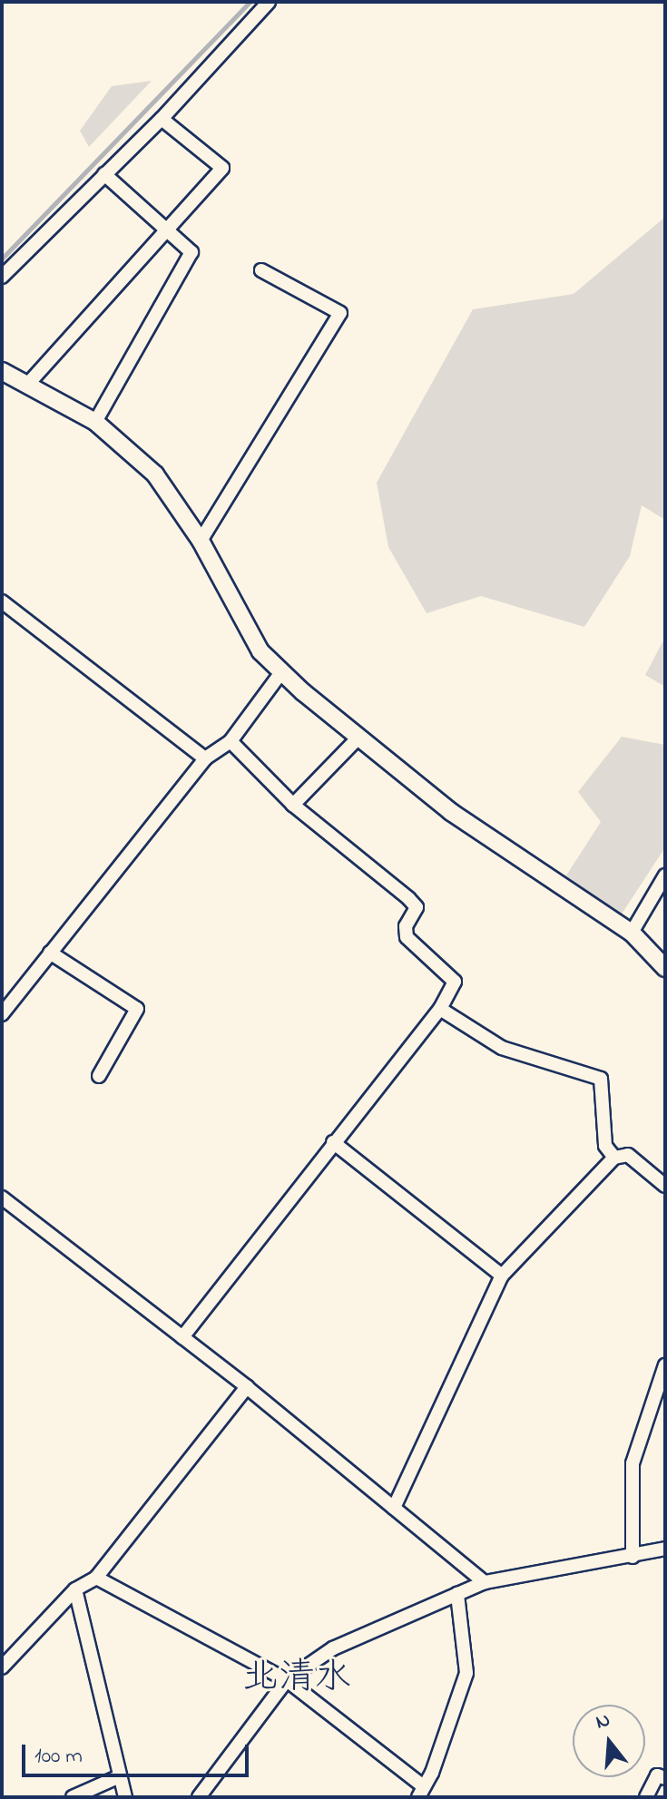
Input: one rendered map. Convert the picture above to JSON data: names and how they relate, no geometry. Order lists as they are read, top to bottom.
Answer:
{
  "districts": ["北清水"],
  "scale_bar": "100 m",
  "north": "top"
}
